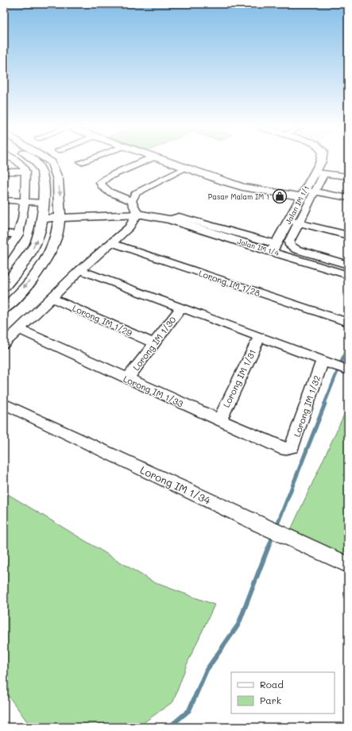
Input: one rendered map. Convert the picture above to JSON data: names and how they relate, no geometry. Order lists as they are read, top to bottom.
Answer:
{
  "streets": {
    "street": [
      "Jalan IM 1/1",
      "Jalan IM 1/4",
      "Lorong IM 1/28",
      "Lorong IM 1/29",
      "Lorong IM 1/30",
      "Lorong IM 1/31",
      "Lorong IM 1/33",
      "Lorong IM 1/32",
      "Lorong IM 1/34"
    ]
  },
  "crossings": [
    ["Jalan IM 1/1", "Jalan IM 1/4"],
    ["Lorong IM 1/29", "Lorong IM 1/30"],
    ["Lorong IM 1/30", "Lorong IM 1/33"],
    ["Lorong IM 1/31", "Lorong IM 1/33"],
    ["Lorong IM 1/33", "Lorong IM 1/32"]
  ],
  "places": {
    "shop": ["Pasar Malam IM 1"]
  },
  "legend": ["Road", "Park"]
}
